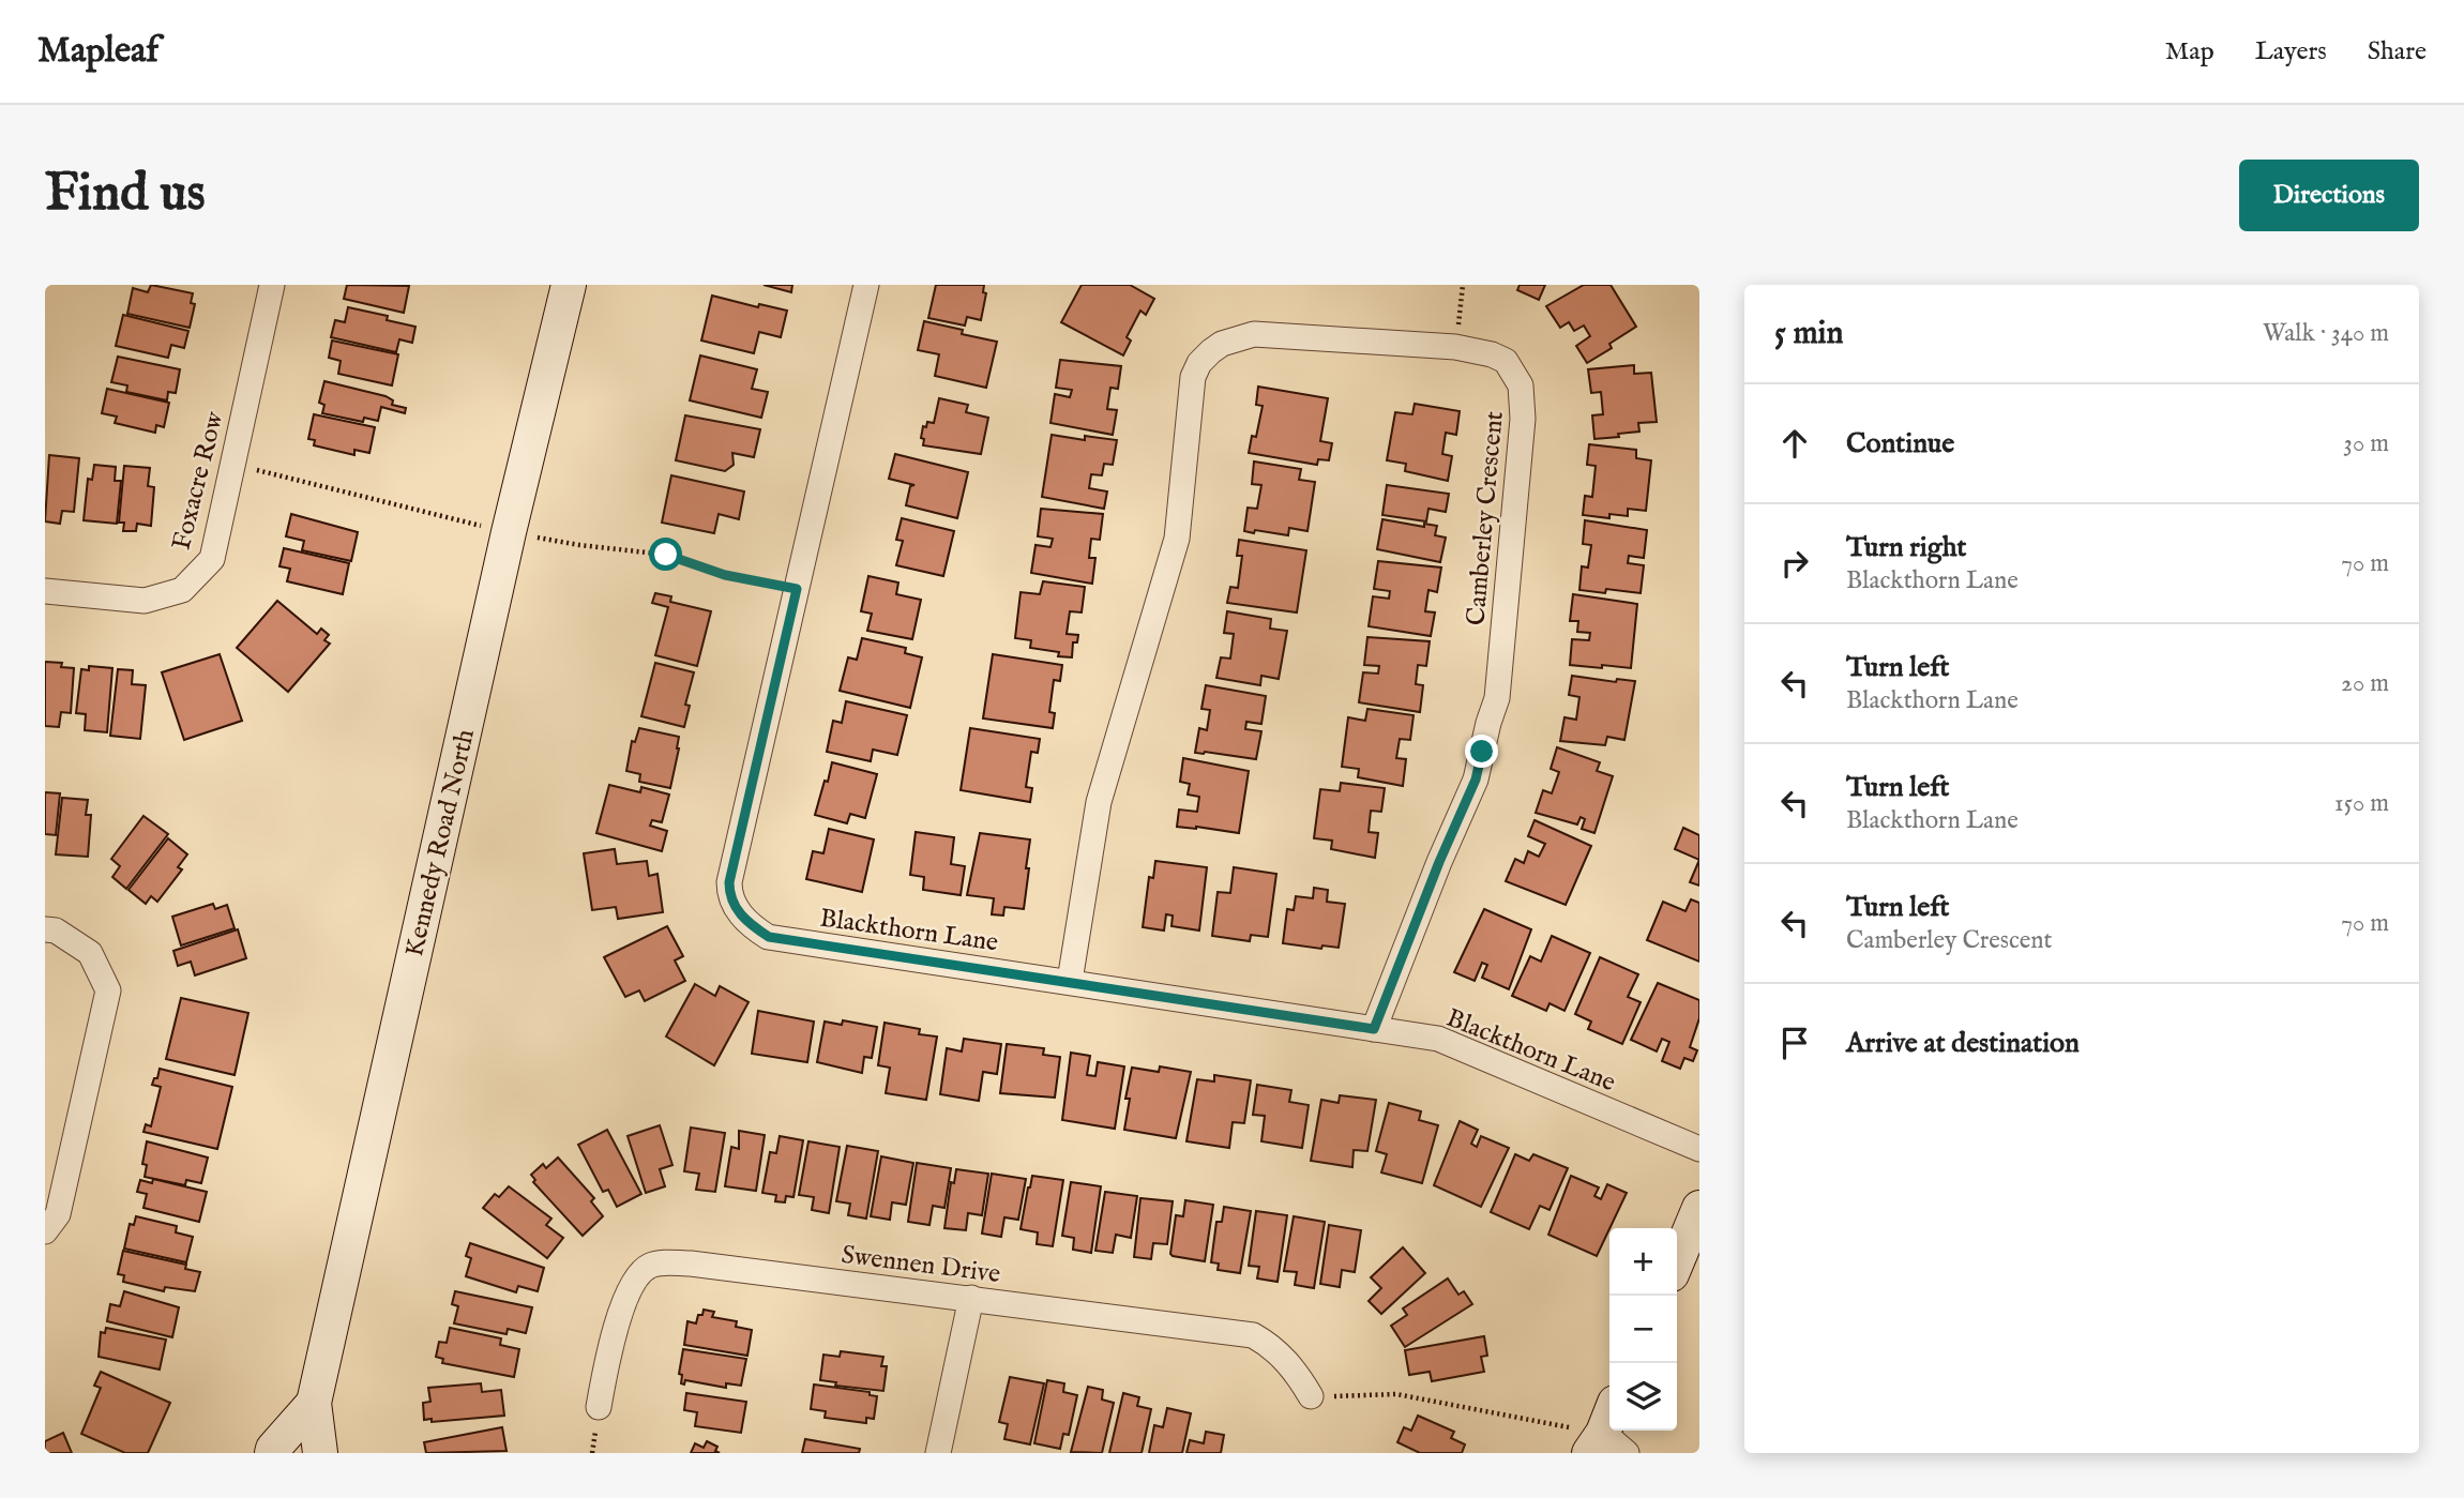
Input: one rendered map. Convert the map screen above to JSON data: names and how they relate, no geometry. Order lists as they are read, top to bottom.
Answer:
{
  "streets": {
    "main road": ["Kennedy Road North"],
    "street": [
      "Foxacre Row",
      "Camberley Crescent",
      "Blackthorn Lane",
      "Swennen Drive"
    ]
  },
  "crossings": [
    ["Camberley Crescent", "Blackthorn Lane"]
  ],
  "page": {
    "header": "Mapleaf",
    "nav": ["Map", "Layers", "Share"],
    "buttons": "Directions",
    "title": "Find us",
    "heading": ["5 min", "Walk · 340 m"],
    "list": [
      ["Continue", "30 m"],
      ["Turn right", "Blackthorn Lane", "70 m"],
      ["Turn left", "Blackthorn Lane", "20 m"],
      ["Turn left", "Blackthorn Lane", "150 m"],
      ["Turn left", "Camberley Crescent", "70 m"],
      "Arrive at destination"
    ],
    "map_buttons": ["+", "−"]
  }
}
